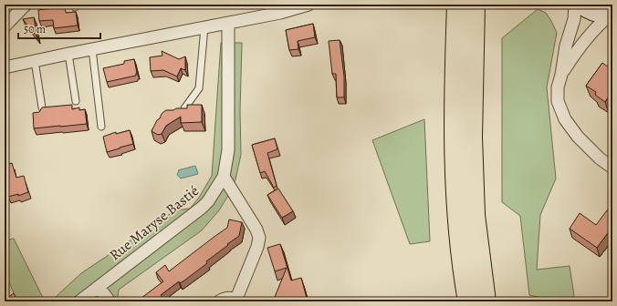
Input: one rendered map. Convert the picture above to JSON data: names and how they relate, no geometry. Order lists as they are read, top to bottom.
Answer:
{
  "streets": {
    "street": ["Rue Maryse Bastié"]
  },
  "scale_bar": "50 m"
}
